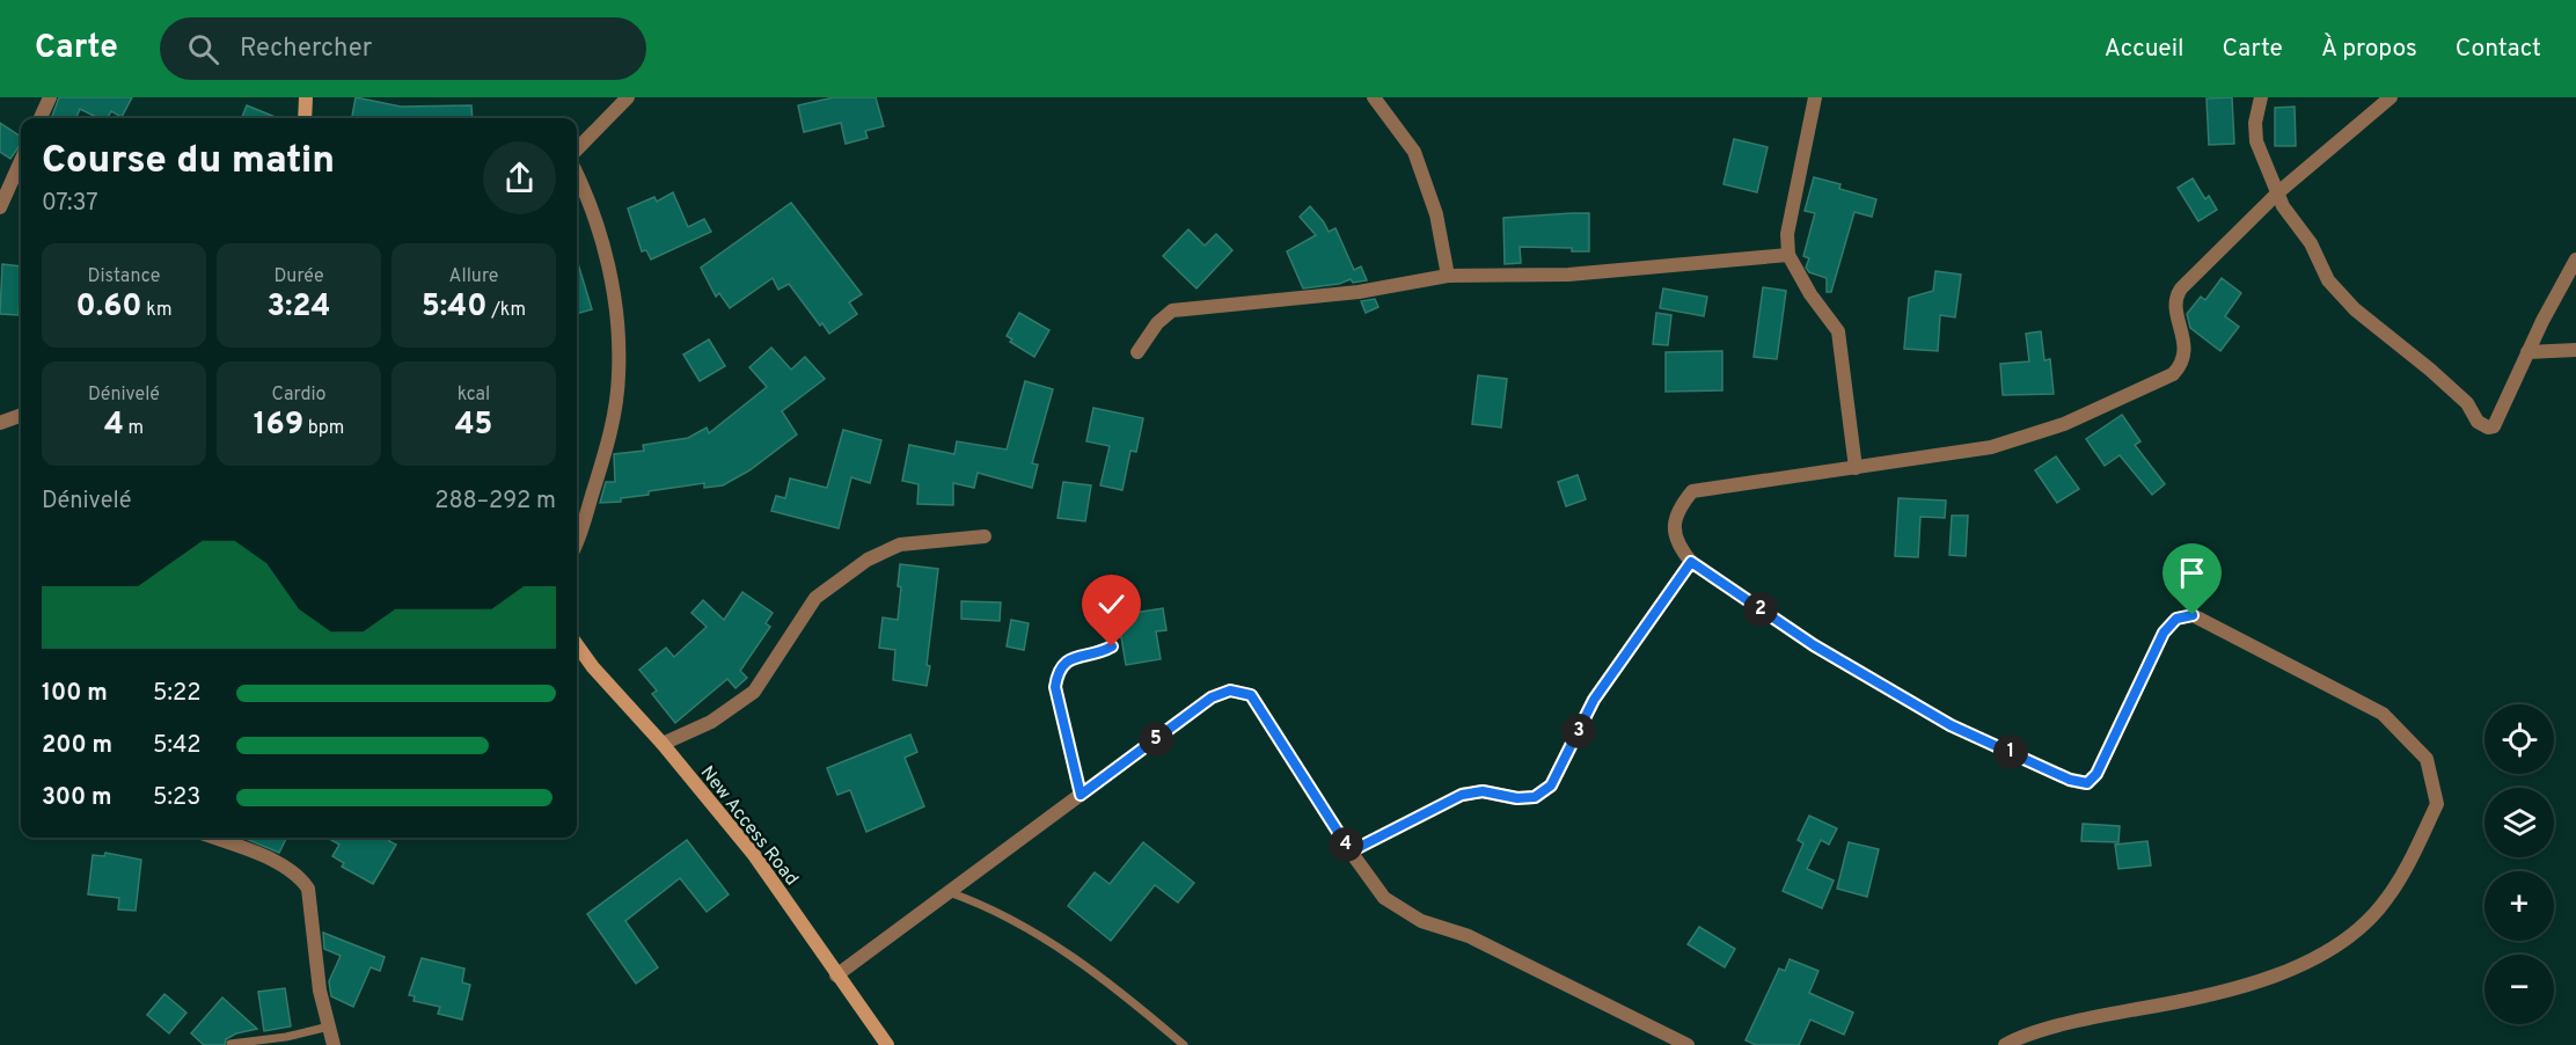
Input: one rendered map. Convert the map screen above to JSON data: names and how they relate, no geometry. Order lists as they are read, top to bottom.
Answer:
{
  "streets": {
    "main road": ["New Access Road"]
  },
  "page": {
    "header": "Carte",
    "search": "Rechercher",
    "nav": [
      "Accueil",
      "Carte",
      "À propos",
      "Contact"
    ],
    "heading": ["Course du matin", "07:37"],
    "stats": [
      ["Distance", "0.60 km"],
      ["Durée", "3:24"],
      ["Allure", "5:40 /km"],
      ["Dénivelé", "4 m"],
      ["Cardio", "169 bpm"],
      ["kcal", "45"]
    ],
    "chart": ["Dénivelé", "288–292 m"],
    "pins": [
      "2",
      "3",
      "5",
      "1",
      "4"
    ],
    "list": [
      {
        "name": "100 m",
        "note": "5:22"
      },
      {
        "name": "200 m",
        "note": "5:42"
      },
      {
        "name": "300 m",
        "note": "5:23"
      }
    ],
    "map_buttons": ["+", "−"]
  }
}
